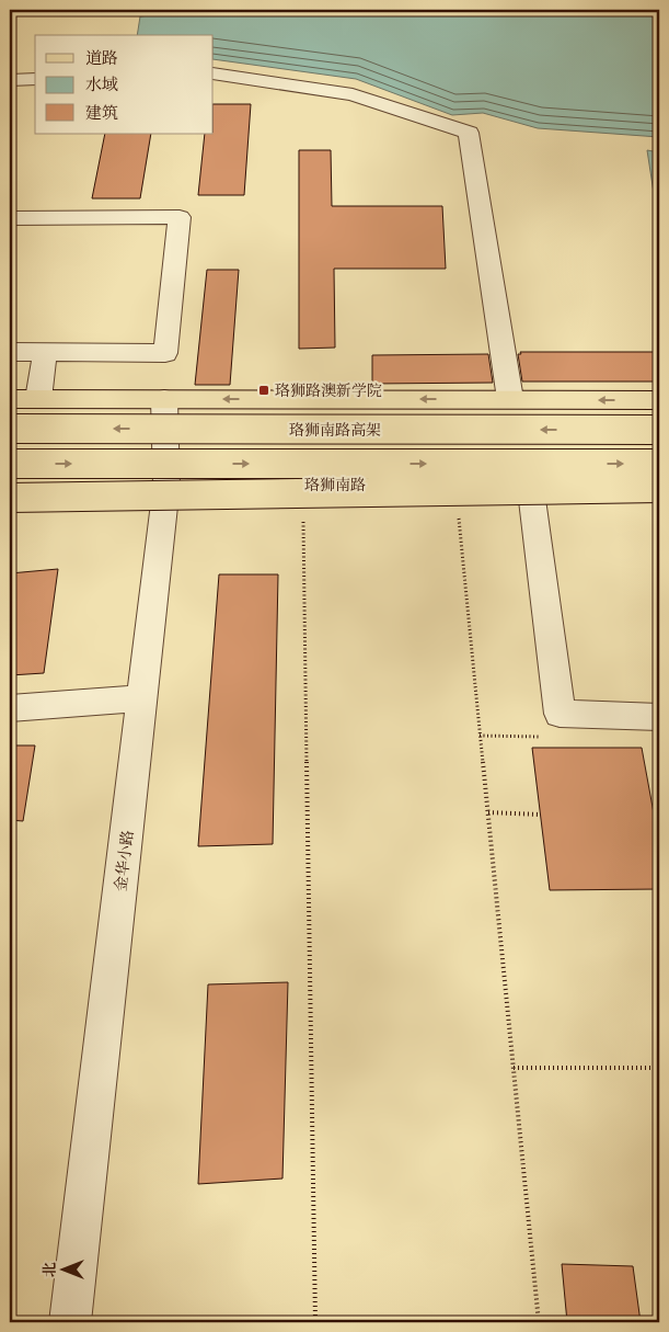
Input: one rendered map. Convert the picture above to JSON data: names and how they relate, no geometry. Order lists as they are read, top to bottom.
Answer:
{
  "streets": {
    "main road": ["珞狮南路高架", "珞狮南路"],
    "street": ["金华小路"]
  },
  "crossings": [
    ["珞狮南路", "金华小路"]
  ],
  "places": {
    "transit": ["珞狮路澳新学院"]
  },
  "legend": ["道路", "水域", "建筑"],
  "north": "left"
}
